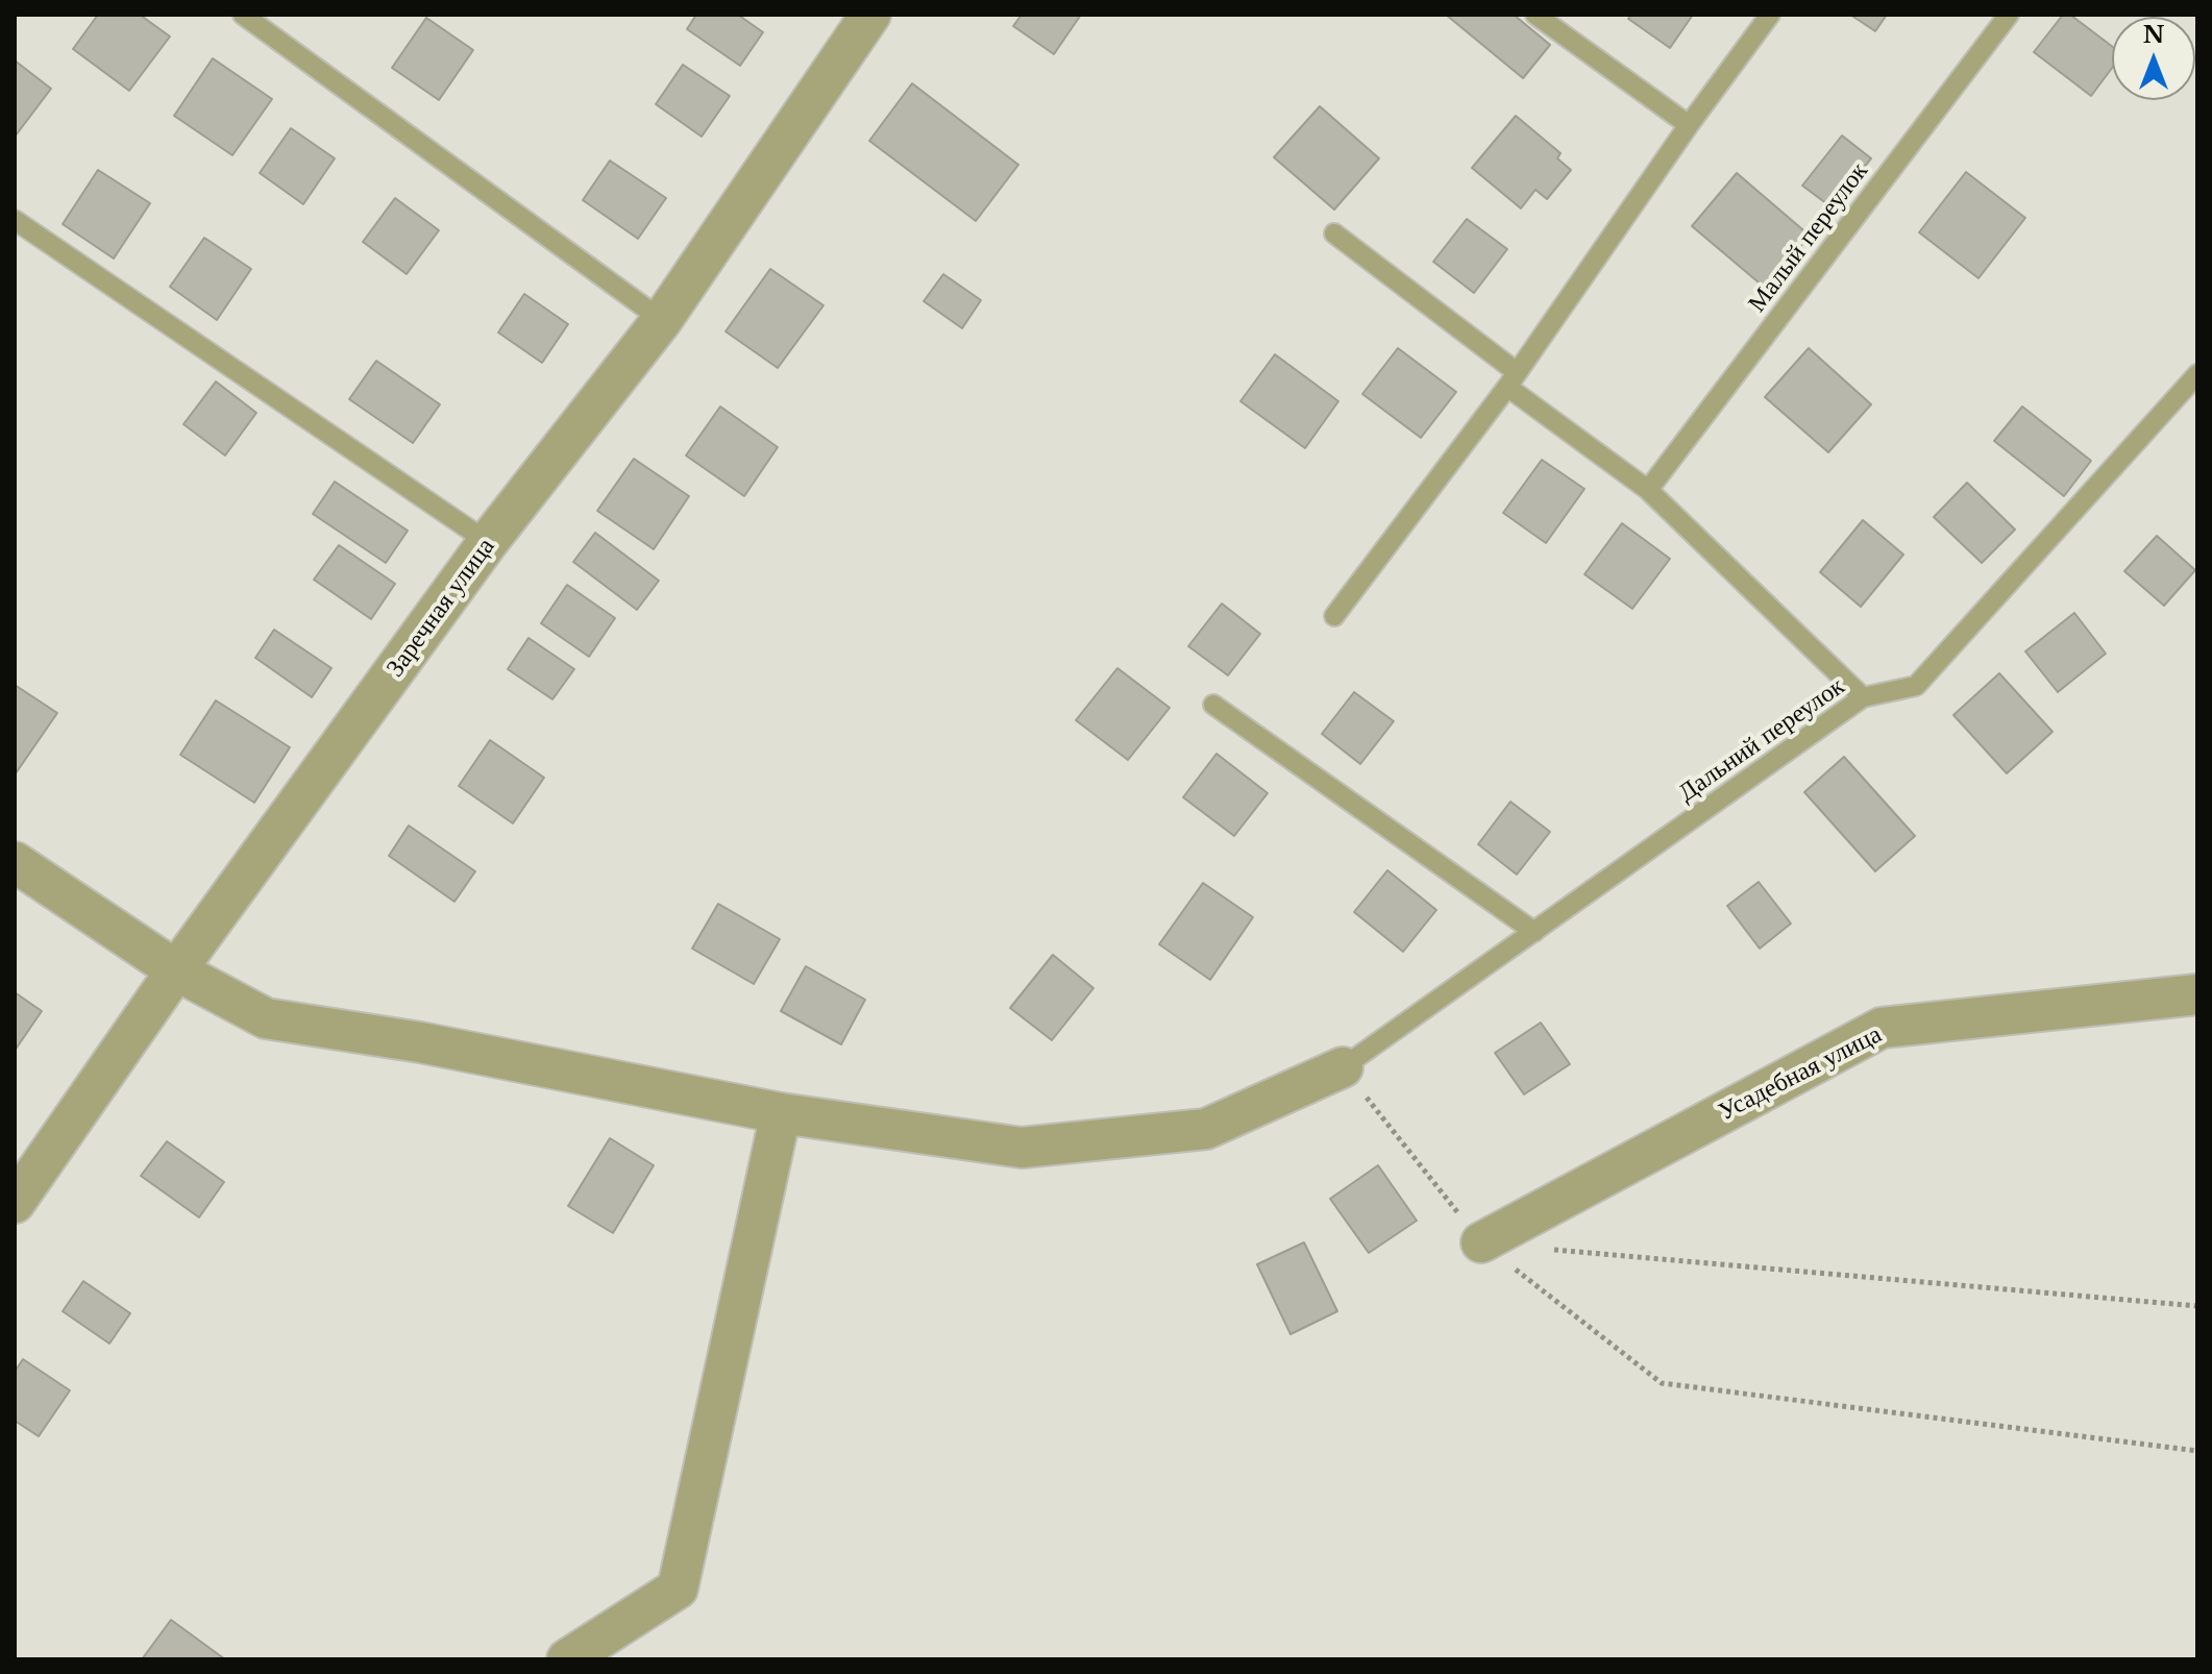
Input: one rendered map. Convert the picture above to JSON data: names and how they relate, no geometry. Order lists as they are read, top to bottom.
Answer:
{
  "streets": {
    "street": ["Заречная улица", "Усадебная улица"],
    "lane": ["Малый переулок", "Дальний переулок"]
  },
  "north": "top"
}
